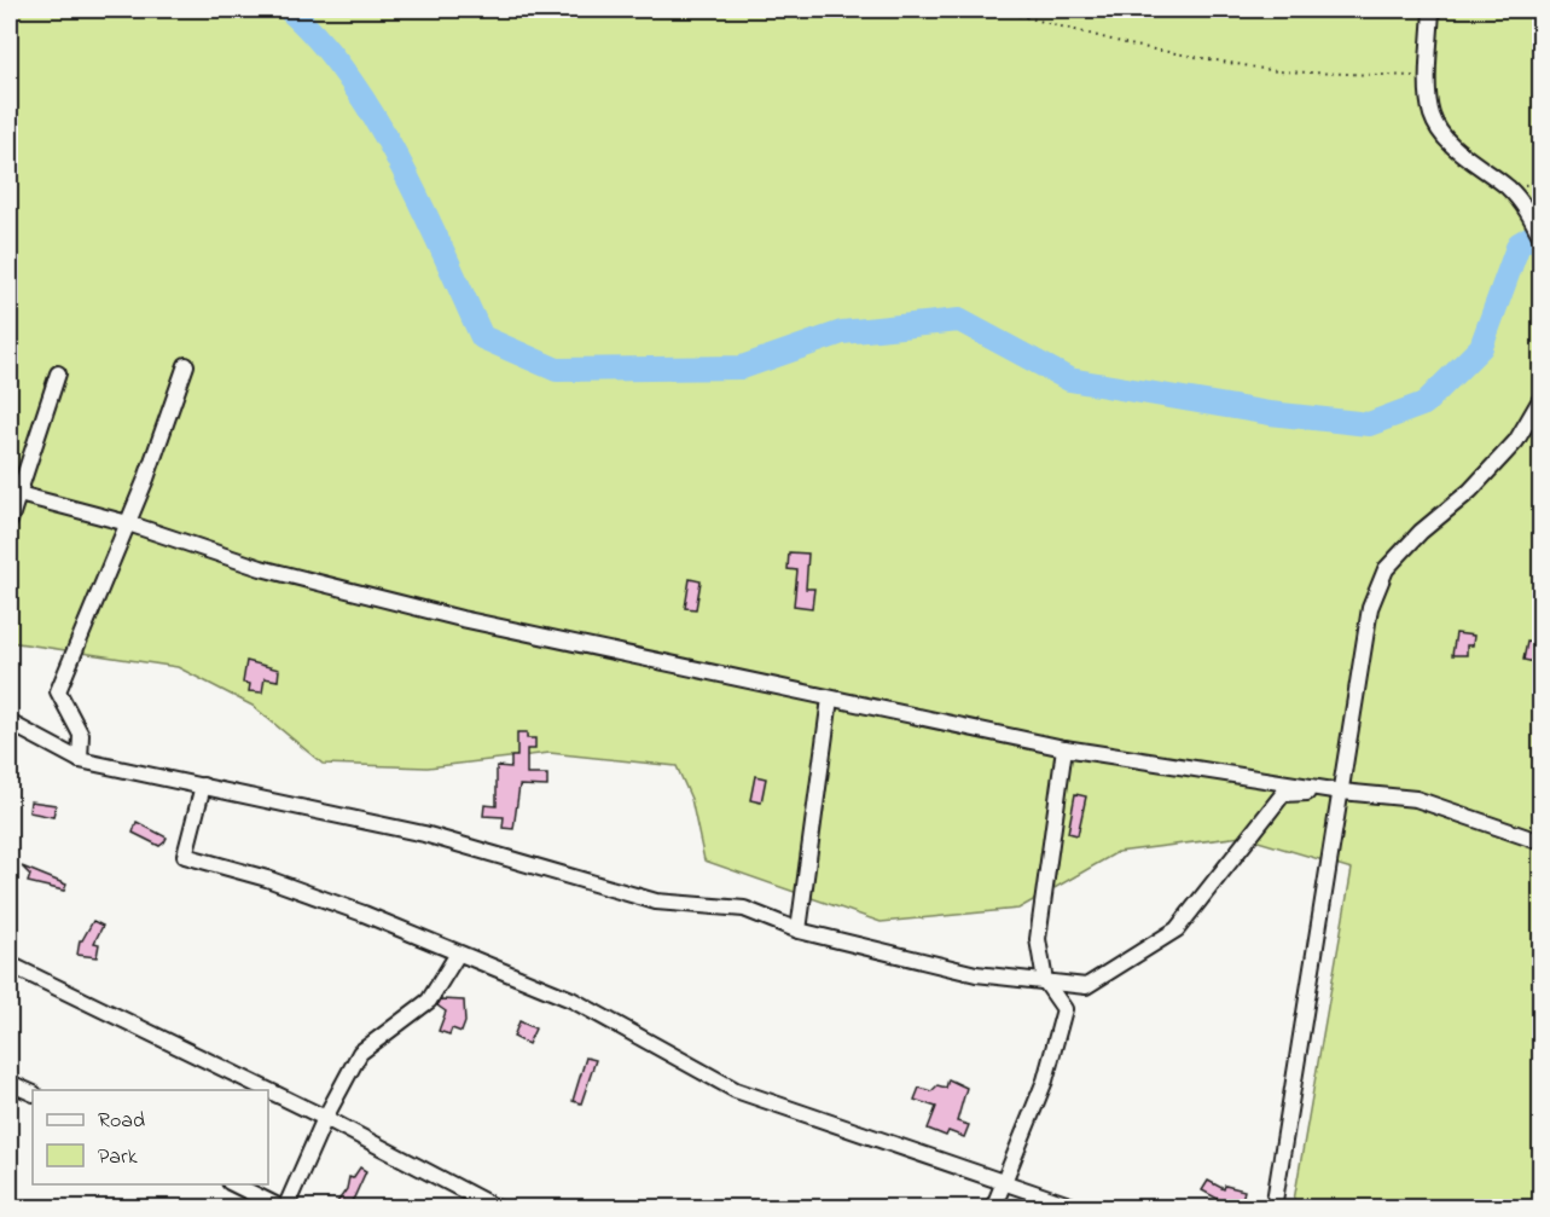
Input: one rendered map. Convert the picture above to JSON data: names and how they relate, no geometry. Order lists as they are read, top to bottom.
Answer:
{
  "legend": ["Road", "Park"]
}
